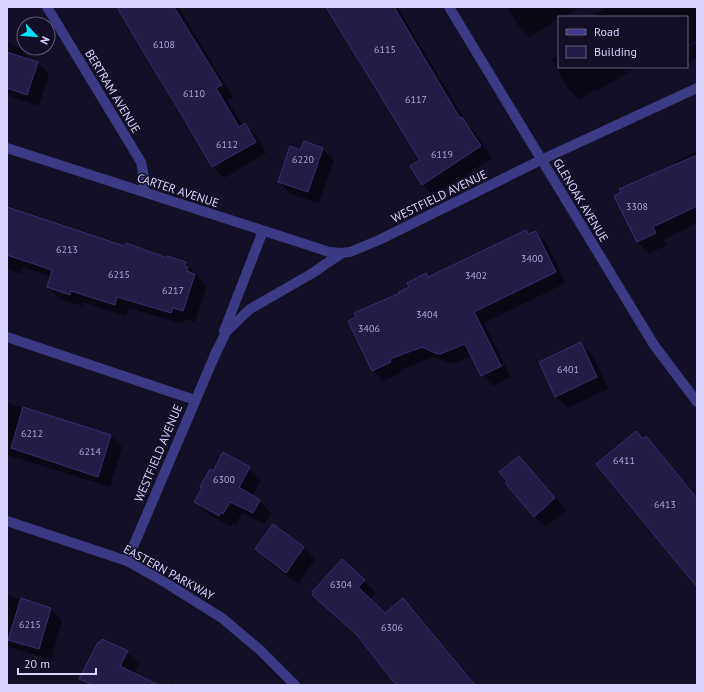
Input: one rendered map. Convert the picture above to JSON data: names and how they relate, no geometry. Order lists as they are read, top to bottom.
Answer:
{
  "streets": {
    "street": [
      "BERTRAM AVENUE",
      "CARTER AVENUE",
      "WESTFIELD AVENUE",
      "GLENOAK AVENUE",
      "EASTERN PARKWAY"
    ]
  },
  "crossings": [
    ["BERTRAM AVENUE", "CARTER AVENUE"],
    ["CARTER AVENUE", "WESTFIELD AVENUE"],
    ["WESTFIELD AVENUE", "GLENOAK AVENUE"],
    ["WESTFIELD AVENUE", "EASTERN PARKWAY"]
  ],
  "house_numbers": [
    "6108",
    "6115",
    "6110",
    "6117",
    "6112",
    "6119",
    "6220",
    "3308",
    "6213",
    "3400",
    "6215",
    "3402",
    "6217",
    "3404",
    "3406",
    "6401",
    "6212",
    "6214",
    "6411",
    "6300",
    "6413",
    "6304",
    "6215",
    "6306"
  ],
  "legend": ["Road", "Building"],
  "scale_bar": "20 m",
  "north": "bottom right"
}
